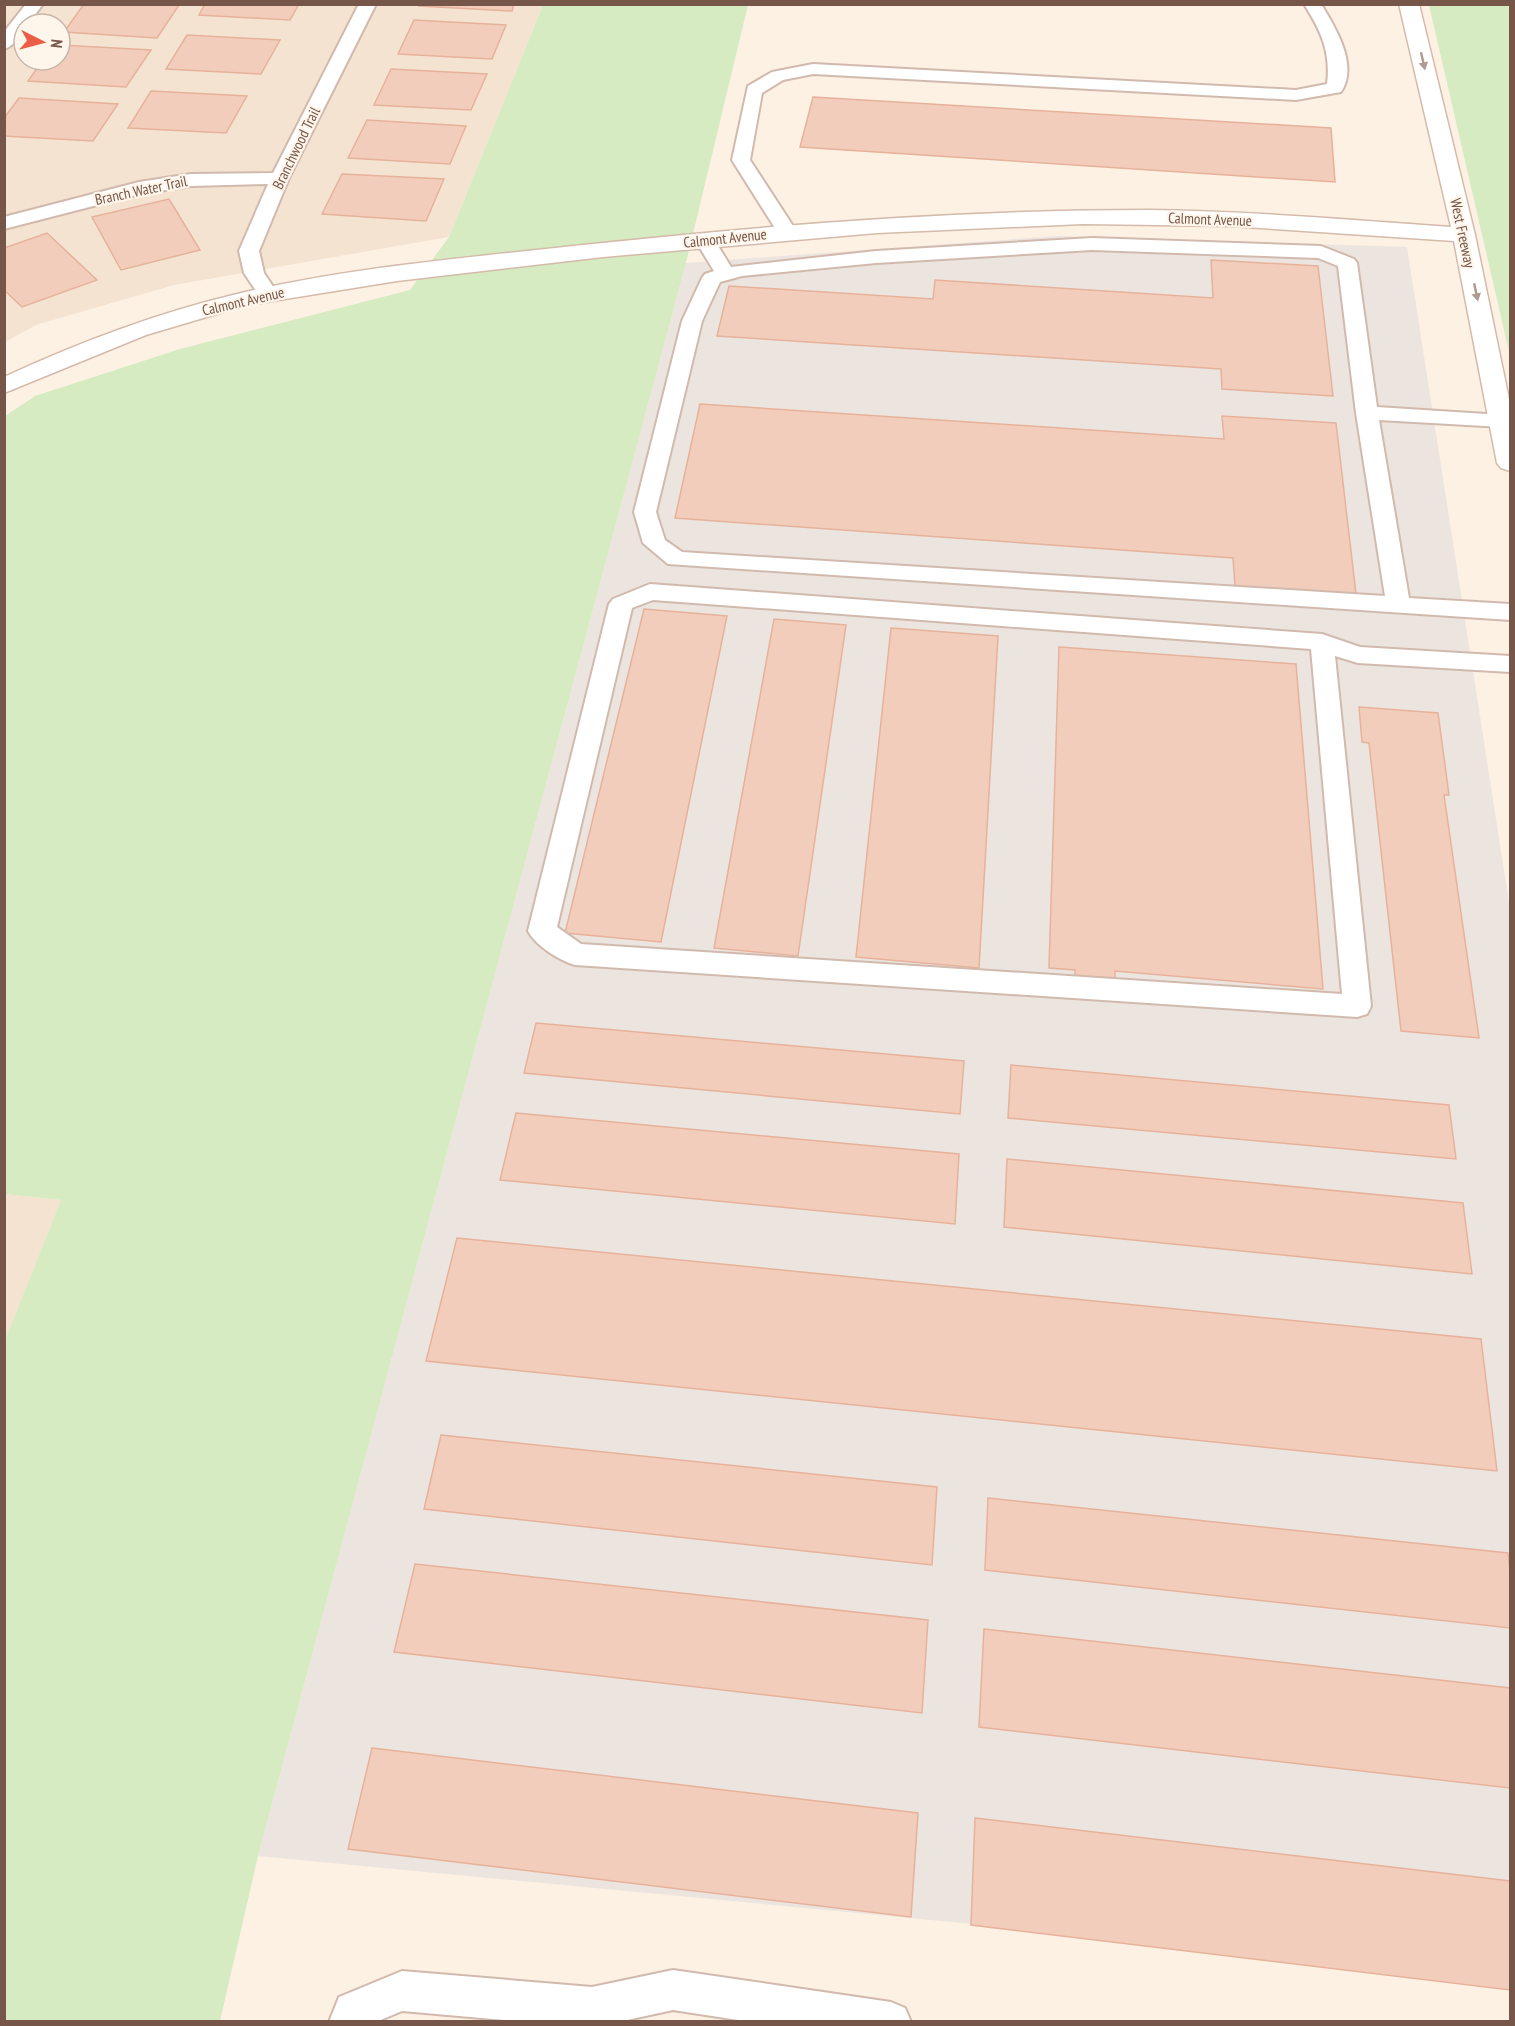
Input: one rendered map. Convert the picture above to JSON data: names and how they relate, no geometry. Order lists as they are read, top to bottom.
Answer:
{
  "streets": {
    "street": ["Calmont Avenue", "West Freeway"],
    "lane": ["Branchwood Trail", "Branch Water Trail"]
  },
  "crossings": [
    ["Branchwood Trail", "Branch Water Trail"],
    ["Branchwood Trail", "Calmont Avenue"],
    ["Calmont Avenue", "West Freeway"]
  ],
  "one_way": ["West Freeway"],
  "north": "right"
}
